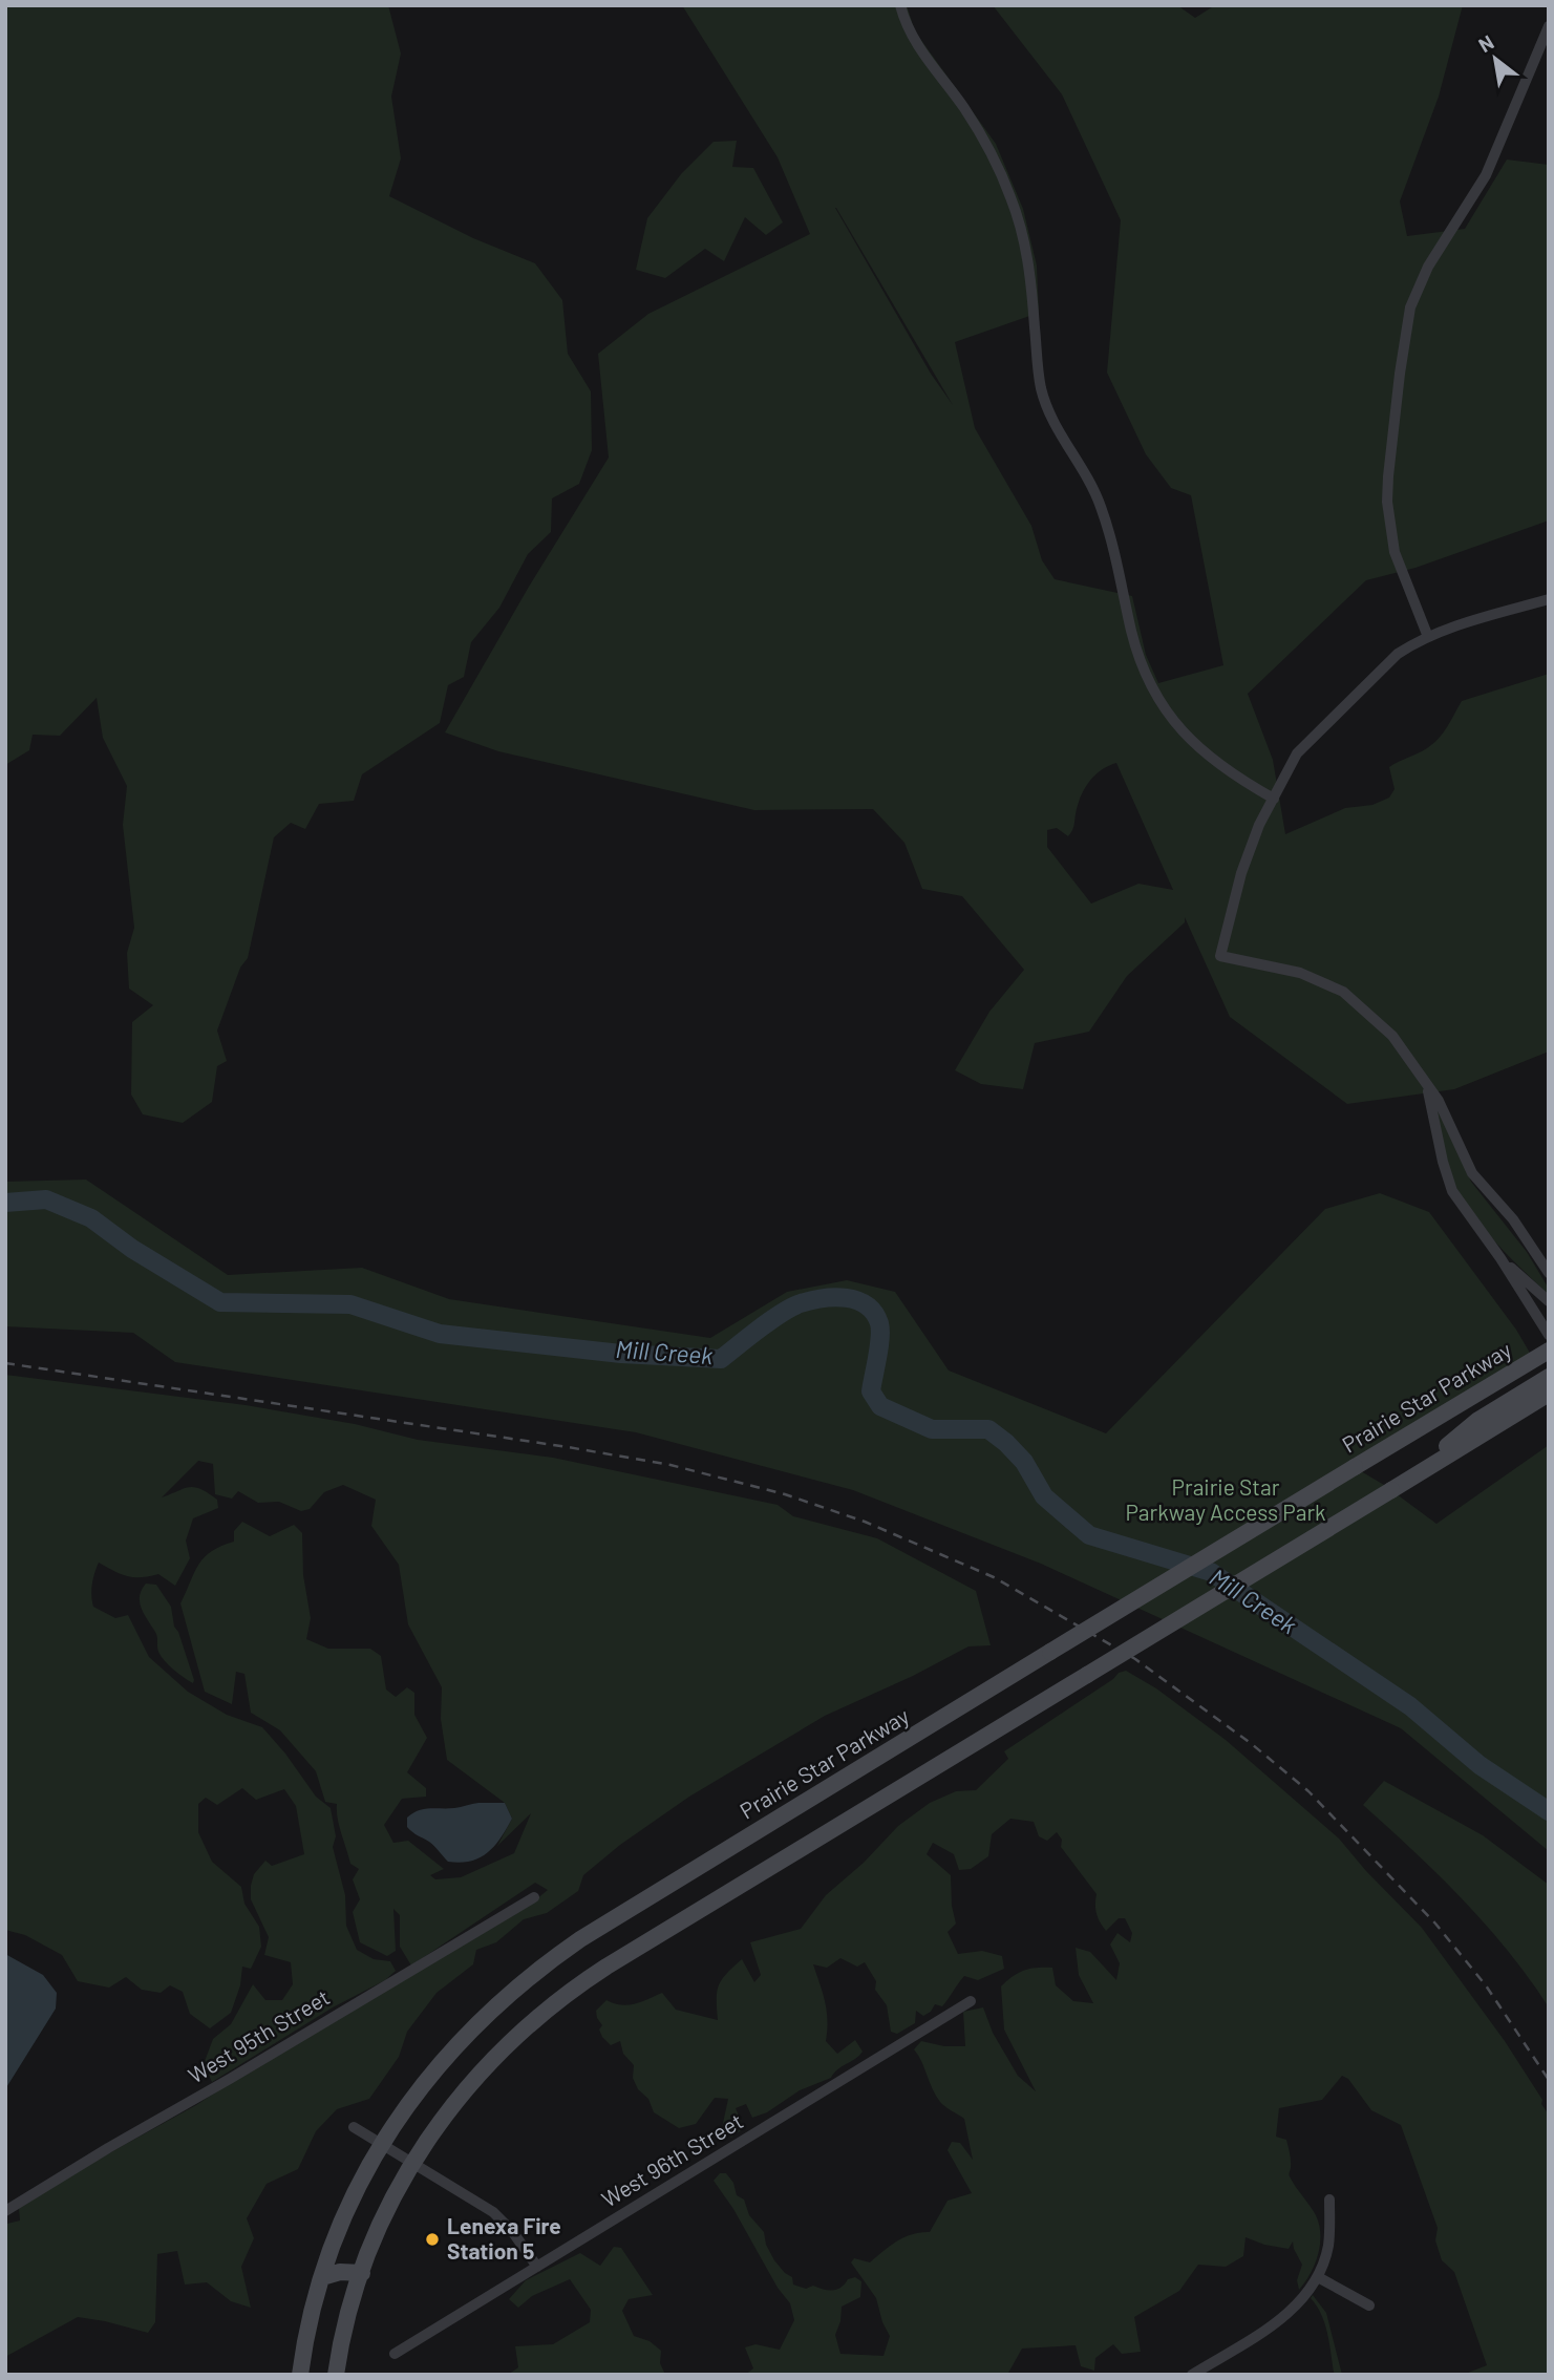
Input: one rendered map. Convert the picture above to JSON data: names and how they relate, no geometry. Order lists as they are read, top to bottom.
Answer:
{
  "streets": {
    "main road": ["Prairie Star Parkway"],
    "street": ["West 95th Street", "West 96th Street"]
  },
  "water": ["Mill Creek"],
  "parks": ["Prairie Star Parkway Access Park"],
  "places": ["Lenexa Fire Station 5"],
  "north": "top left"
}
